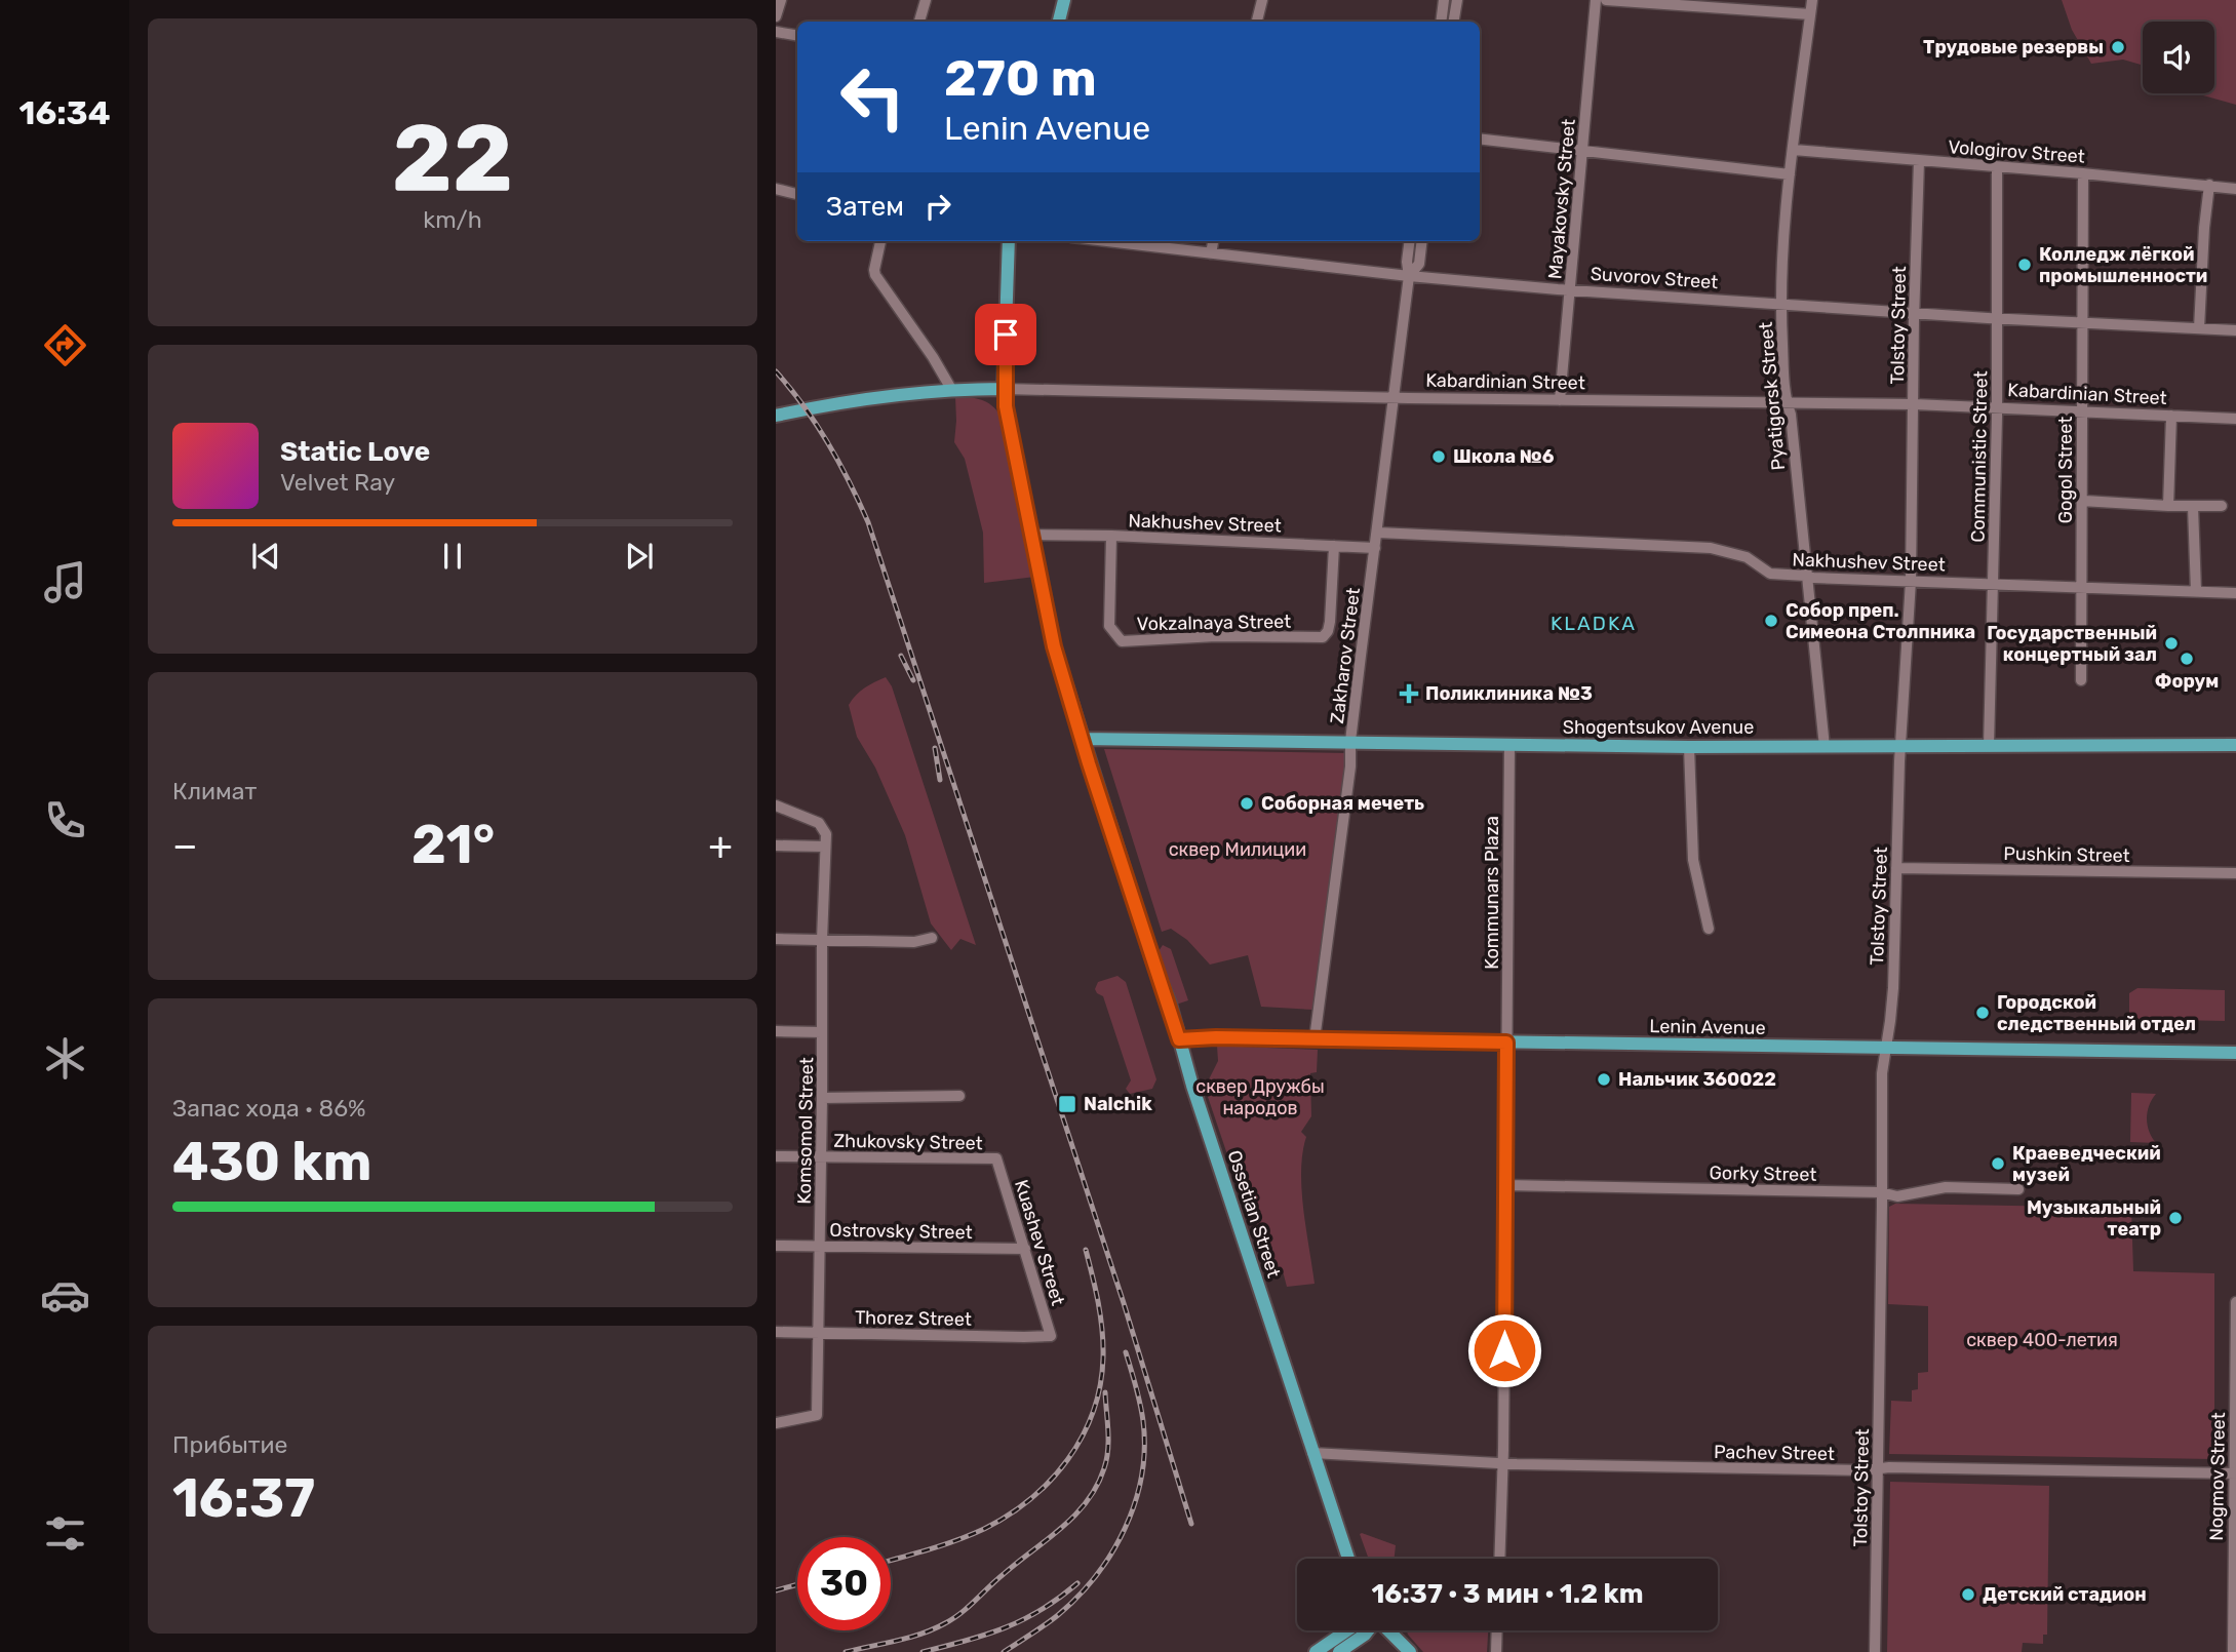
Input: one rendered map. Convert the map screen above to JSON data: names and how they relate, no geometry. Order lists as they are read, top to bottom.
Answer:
{
  "streets": {
    "main road": [
      "Kabardinian Street",
      "Shogentsukov Avenue",
      "Lenin Avenue",
      "Ossetian Street"
    ],
    "street": [
      "Vologirov Street",
      "Mayakovsky Street",
      "Suvorov Street",
      "Tolstoy Street",
      "Pyatigorsk Street",
      "Communistic Street",
      "Gogol Street",
      "Nakhushev Street",
      "Vokzalnaya Street",
      "Zakharov Street",
      "Pushkin Street",
      "Kommunars Plaza",
      "Komsomol Street",
      "Zhukovsky Street",
      "Gorky Street",
      "Ostrovsky Street",
      "Kuashev Street",
      "Thorez Street",
      "Pachev Street",
      "Nogmov Street"
    ]
  },
  "crossings": [
    ["Vologirov Street", "Tolstoy Street"],
    ["Vologirov Street", "Pyatigorsk Street"],
    ["Vologirov Street", "Communistic Street"],
    ["Vologirov Street", "Gogol Street"],
    ["Mayakovsky Street", "Suvorov Street"],
    ["Mayakovsky Street", "Kabardinian Street"],
    ["Suvorov Street", "Tolstoy Street"],
    ["Suvorov Street", "Pyatigorsk Street"],
    ["Suvorov Street", "Communistic Street"],
    ["Suvorov Street", "Gogol Street"],
    ["Suvorov Street", "Zakharov Street"],
    ["Tolstoy Street", "Kabardinian Street"],
    ["Tolstoy Street", "Nakhushev Street"],
    ["Tolstoy Street", "Shogentsukov Avenue"],
    ["Tolstoy Street", "Pushkin Street"],
    ["Tolstoy Street", "Lenin Avenue"],
    ["Tolstoy Street", "Gorky Street"],
    ["Tolstoy Street", "Pachev Street"],
    ["Kabardinian Street", "Pyatigorsk Street"],
    ["Kabardinian Street", "Communistic Street"],
    ["Kabardinian Street", "Gogol Street"],
    ["Kabardinian Street", "Zakharov Street"],
    ["Kabardinian Street", "Ossetian Street"],
    ["Pyatigorsk Street", "Nakhushev Street"],
    ["Pyatigorsk Street", "Shogentsukov Avenue"],
    ["Communistic Street", "Nakhushev Street"],
    ["Communistic Street", "Shogentsukov Avenue"],
    ["Gogol Street", "Nakhushev Street"],
    ["Nakhushev Street", "Vokzalnaya Street"],
    ["Nakhushev Street", "Zakharov Street"],
    ["Nakhushev Street", "Ossetian Street"],
    ["Zakharov Street", "Shogentsukov Avenue"],
    ["Zakharov Street", "Lenin Avenue"],
    ["Shogentsukov Avenue", "Kommunars Plaza"],
    ["Shogentsukov Avenue", "Ossetian Street"],
    ["Kommunars Plaza", "Lenin Avenue"],
    ["Kommunars Plaza", "Gorky Street"],
    ["Kommunars Plaza", "Pachev Street"],
    ["Lenin Avenue", "Ossetian Street"],
    ["Komsomol Street", "Zhukovsky Street"],
    ["Komsomol Street", "Ostrovsky Street"],
    ["Komsomol Street", "Thorez Street"],
    ["Zhukovsky Street", "Kuashev Street"],
    ["Ossetian Street", "Pachev Street"],
    ["Ostrovsky Street", "Kuashev Street"],
    ["Kuashev Street", "Thorez Street"],
    ["Pachev Street", "Nogmov Street"]
  ],
  "districts": ["KLADKA"],
  "parks": ["сквер Милиции", "сквер Дружбы народов", "сквер 400-летия"],
  "places": {
    "other": [
      "Трудовые резервы",
      "Колледж лёгкой промышленности",
      "Школа №6",
      "Собор преп. Симеона Столпника",
      "Государственный концертный зал",
      "Форум",
      "Соборная мечеть",
      "Городской следственный отдел",
      "Нальчик 360022",
      "Краеведческий музей",
      "Музыкальный театр",
      "Детский стадион"
    ],
    "health": ["Поликлиника №3"],
    "transit": ["Nalchik"]
  },
  "page": {
    "tabs": "16:34",
    "tile": [
      ["22", "km/h"],
      "Климат",
      ["Запас хода · 86%", "430 km"],
      ["Прибытие", "16:37"]
    ],
    "turn": ["270 m", "Lenin Avenue"],
    "then": "Затем",
    "song": ["Static Love", "Velvet Ray"],
    "heat": ["−", "21°", "+"],
    "limit": "30",
    "trip": "16:37 · 3 мин · 1.2 km"
  }
}
